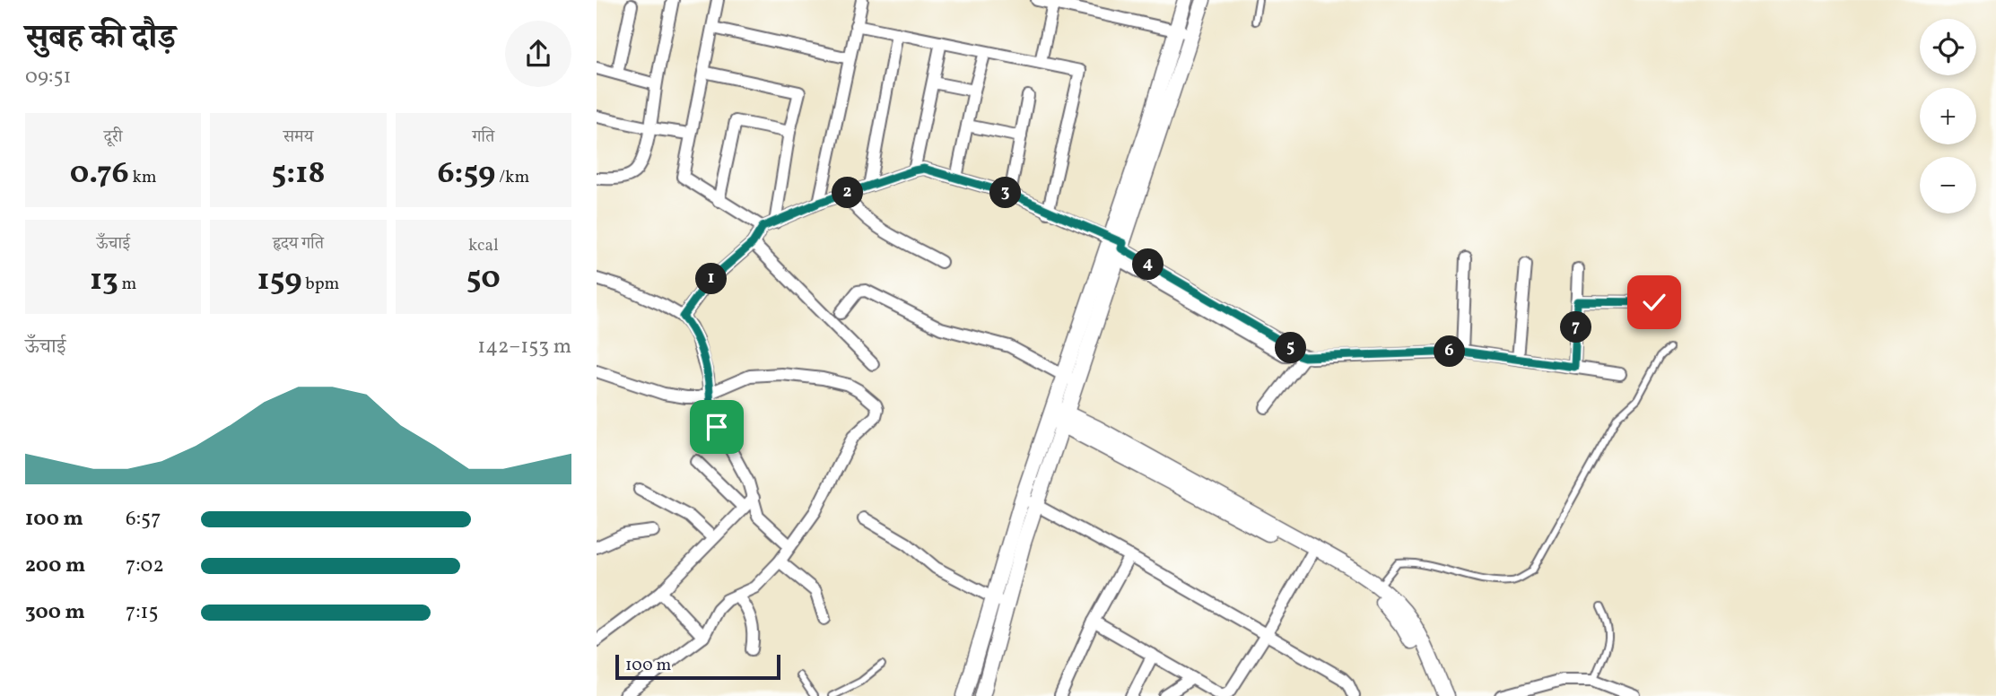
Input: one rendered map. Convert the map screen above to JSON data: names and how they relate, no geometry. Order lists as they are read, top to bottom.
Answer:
{
  "scale_bar": "100 m",
  "page": {
    "heading": ["सुबह की दौड़", "09:51"],
    "map_buttons": ["+", "−"],
    "stats": [
      ["दूरी", "0.76 km"],
      ["समय", "5:18"],
      ["गति", "6:59 /km"],
      ["ऊँचाई", "13 m"],
      ["हृदय गति", "159 bpm"],
      ["kcal", "50"]
    ],
    "pins": [
      "2",
      "3",
      "4",
      "1",
      "7",
      "5",
      "6"
    ],
    "chart": ["ऊँचाई", "142–153 m"],
    "list": [
      {
        "name": "100 m",
        "note": "6:57"
      },
      {
        "name": "200 m",
        "note": "7:02"
      },
      {
        "name": "300 m",
        "note": "7:15"
      }
    ],
    "scale": "100 m"
  }
}
